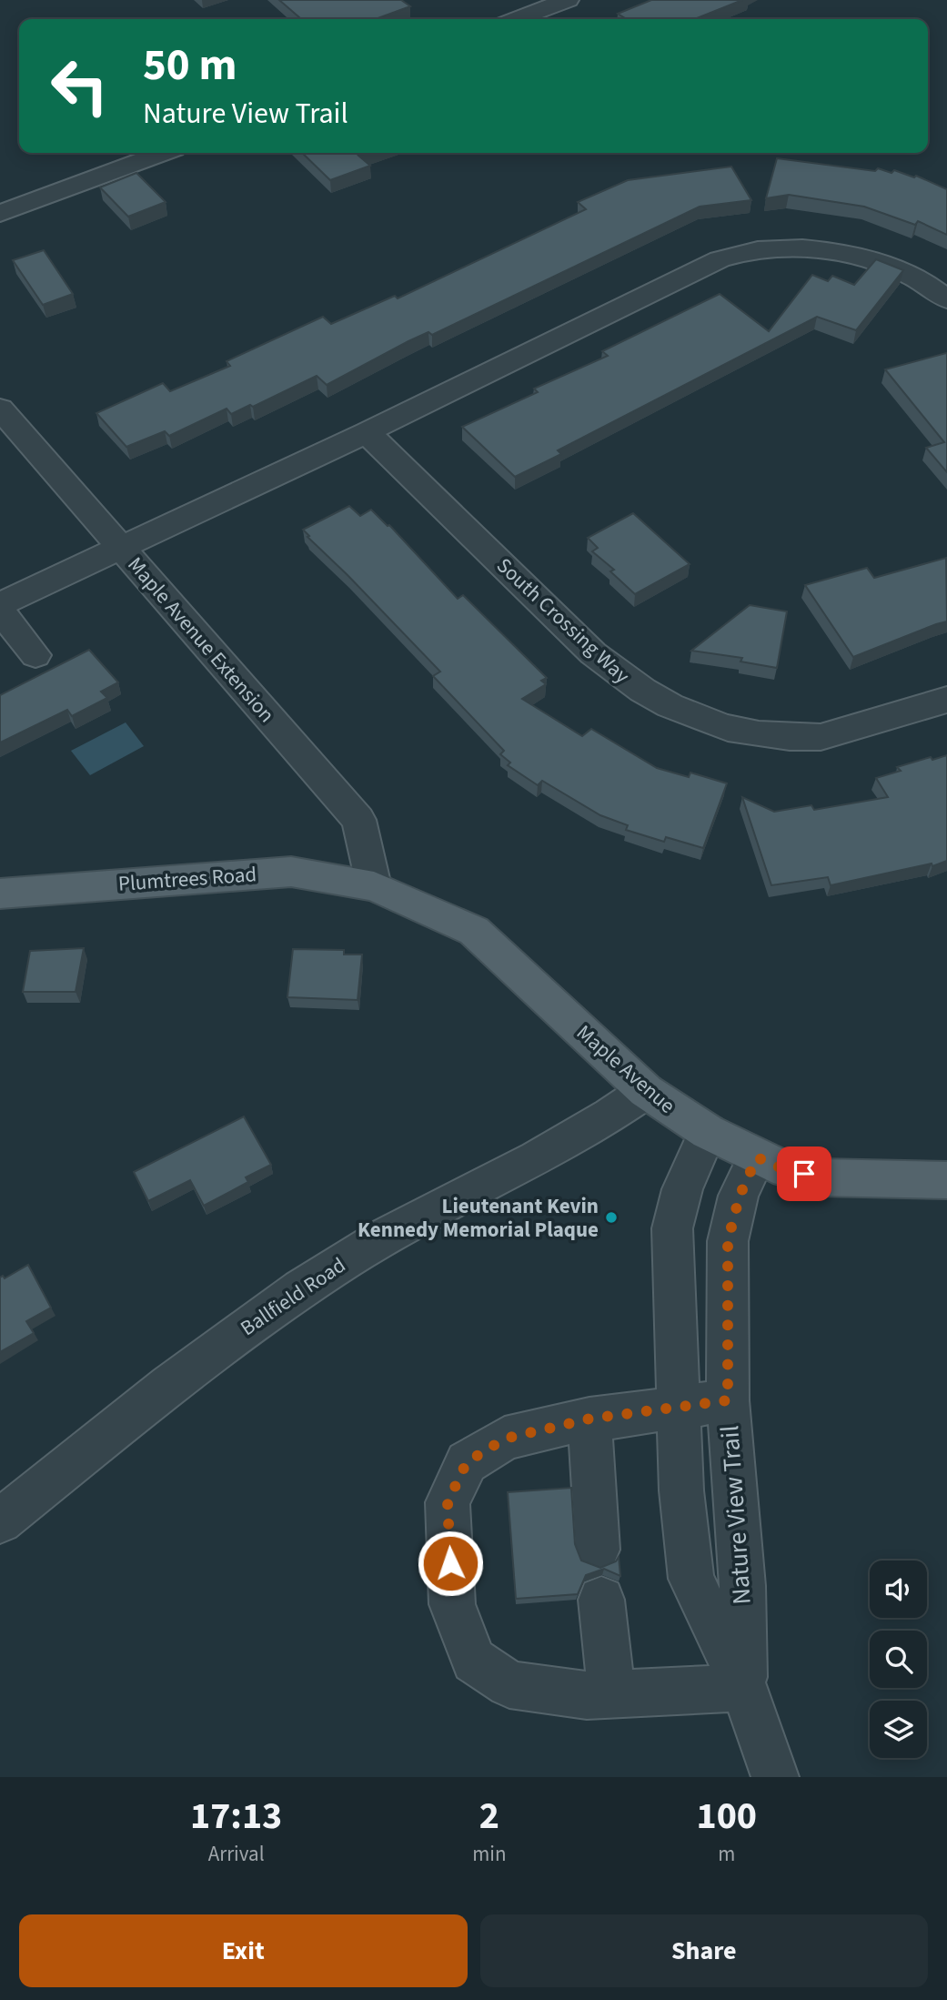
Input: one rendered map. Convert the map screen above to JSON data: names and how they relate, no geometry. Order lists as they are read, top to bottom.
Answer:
{
  "streets": {
    "main road": ["Plumtrees Road", "Maple Avenue"],
    "street": [
      "South Crossing Way",
      "Maple Avenue Extension",
      "Ballfield Road",
      "Nature View Trail"
    ]
  },
  "crossings": [
    ["Maple Avenue Extension", "Plumtrees Road"],
    ["Maple Avenue Extension", "Maple Avenue"],
    ["Plumtrees Road", "Maple Avenue"],
    ["Maple Avenue", "Ballfield Road"],
    ["Maple Avenue", "Nature View Trail"]
  ],
  "places": ["Lieutenant Kevin Kennedy Memorial Plaque"],
  "page": {
    "turn": ["50 m", "Nature View Trail"],
    "eta": [
      "17:13",
      "Arrival",
      "2",
      "min",
      "100",
      "m"
    ],
    "buttons": ["Exit", "Share"]
  }
}
